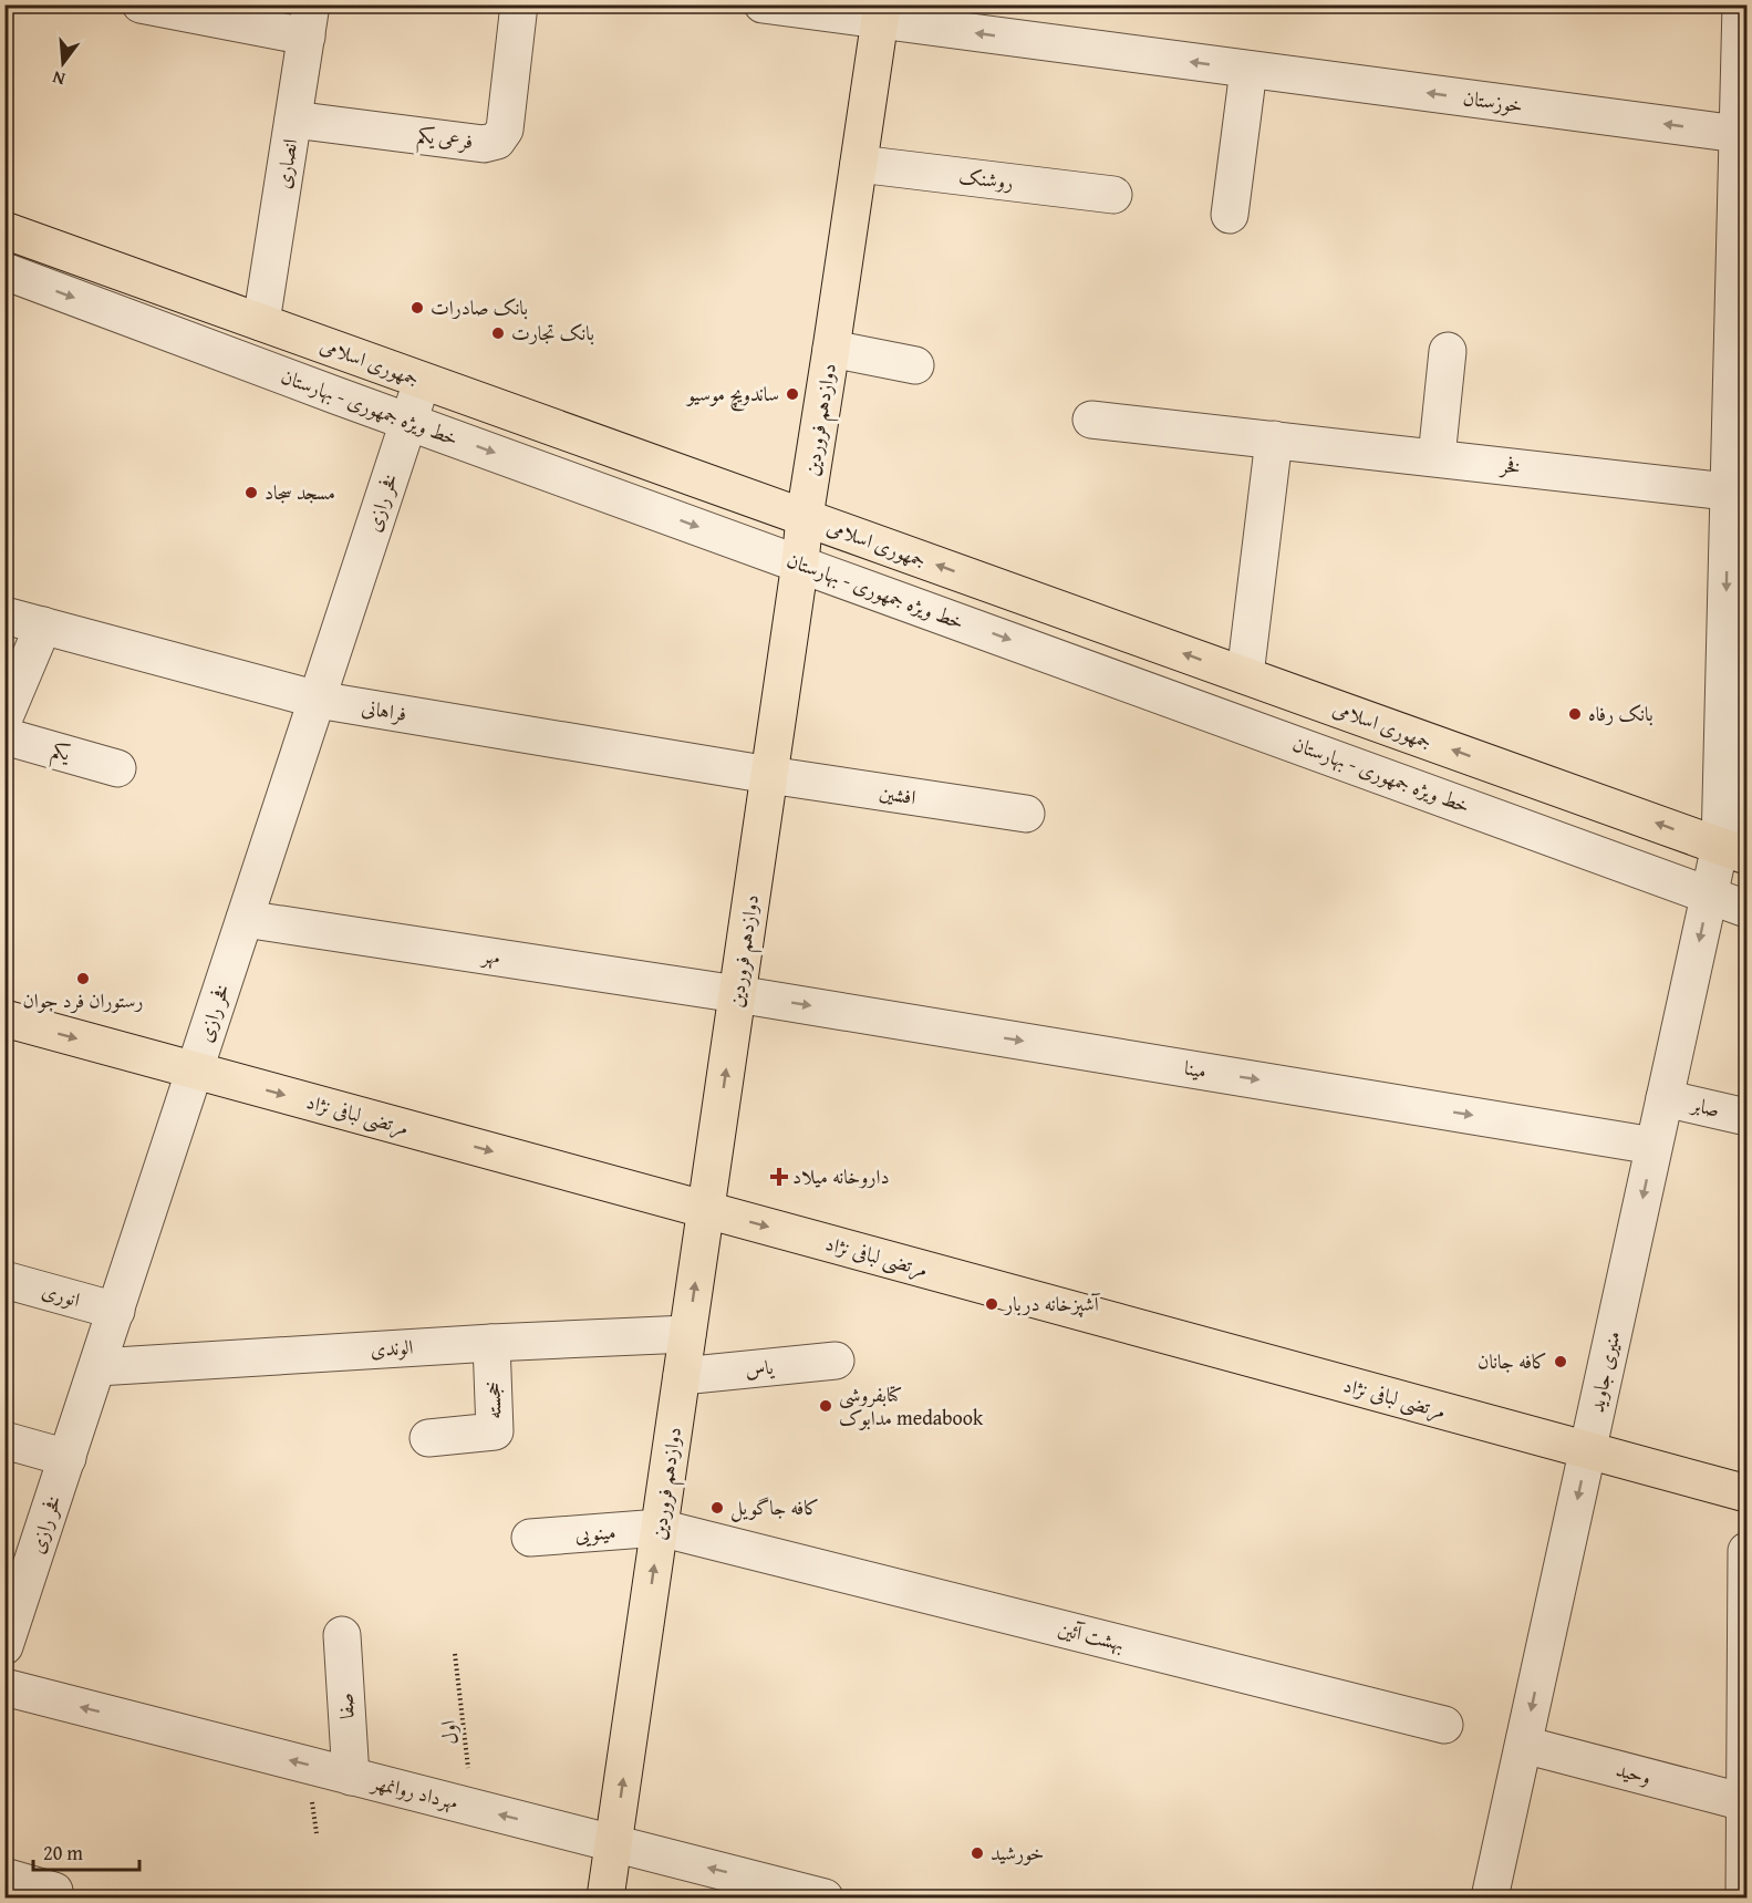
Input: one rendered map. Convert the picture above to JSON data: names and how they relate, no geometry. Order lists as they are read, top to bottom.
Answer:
{
  "streets": {
    "main road": ["جمهوری اسلامی", "دوازدهم فروردین", "مرتضی لبافی نژاد"],
    "street": [
      "خوزستان",
      "فرعی یکم",
      "انصاری",
      "روشنک",
      "خط ویژه جمهوری - بهارستان",
      "فخر",
      "فخر رازی",
      "فراهانی",
      "یکم",
      "افشین",
      "مهر",
      "مینا",
      "صابر",
      "انوری",
      "الوندی",
      "یاس",
      "منیری جاوید",
      "خجسته",
      "مینویی",
      "بهشت آئین",
      "صفا",
      "وحید",
      "مهرداد روانمهر"
    ],
    "path": ["اول"]
  },
  "crossings": [
    ["خوزستان", "دوازدهم فروردین"],
    ["خوزستان", "منیری جاوید"],
    ["فرعی یکم", "انصاری"],
    ["انصاری", "جمهوری اسلامی"],
    ["روشنک", "دوازدهم فروردین"],
    ["جمهوری اسلامی", "دوازدهم فروردین"],
    ["جمهوری اسلامی", "فخر رازی"],
    ["جمهوری اسلامی", "منیری جاوید"],
    ["خط ویژه جمهوری - بهارستان", "دوازدهم فروردین"],
    ["خط ویژه جمهوری - بهارستان", "فخر رازی"],
    ["خط ویژه جمهوری - بهارستان", "منیری جاوید"],
    ["دوازدهم فروردین", "فراهانی"],
    ["دوازدهم فروردین", "افشین"],
    ["دوازدهم فروردین", "مهر"],
    ["دوازدهم فروردین", "مینا"],
    ["دوازدهم فروردین", "مرتضی لبافی نژاد"],
    ["دوازدهم فروردین", "الوندی"],
    ["دوازدهم فروردین", "یاس"],
    ["دوازدهم فروردین", "مینویی"],
    ["دوازدهم فروردین", "بهشت آئین"],
    ["دوازدهم فروردین", "مهرداد روانمهر"],
    ["فخر", "منیری جاوید"],
    ["فخر رازی", "فراهانی"],
    ["فخر رازی", "مهر"],
    ["فخر رازی", "مرتضی لبافی نژاد"],
    ["فخر رازی", "انوری"],
    ["فخر رازی", "الوندی"],
    ["فراهانی", "افشین"],
    ["مهر", "مینا"],
    ["مینا", "منیری جاوید"],
    ["صابر", "منیری جاوید"],
    ["مرتضی لبافی نژاد", "منیری جاوید"],
    ["الوندی", "خجسته"],
    ["منیری جاوید", "وحید"],
    ["مینویی", "بهشت آئین"],
    ["صفا", "مهرداد روانمهر"],
    ["اول", "مهرداد روانمهر"]
  ],
  "one_way": [
    "خوزستان",
    "جمهوری اسلامی",
    "خط ویژه جمهوری - بهارستان",
    "مینا",
    "مرتضی لبافی نژاد",
    "منیری جاوید",
    "مهرداد روانمهر"
  ],
  "places": {
    "other": [
      "بانک صادرات",
      "بانک تجارت",
      "ساندویچ موسیو",
      "مسجد سجاد",
      "بانک رفاه",
      "رستوران فرد جوان",
      "آشپزخانه دربار",
      "کافه جانان",
      "کتابفروشی مدابوک medabook",
      "کافه جاگویل",
      "خورشید"
    ],
    "health": ["داروخانه میلاد"]
  },
  "scale_bar": "20 m",
  "north": "bottom"
}
